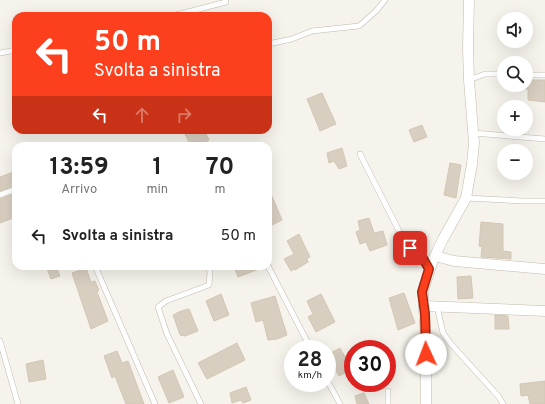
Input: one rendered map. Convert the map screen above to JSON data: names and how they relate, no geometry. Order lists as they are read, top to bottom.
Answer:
{
  "page": {
    "map_buttons": ["+", "−"],
    "turn": ["50 m", "Svolta a sinistra"],
    "eta": [
      "13:59",
      "Arrivo",
      "1",
      "min",
      "70",
      "m"
    ],
    "list": [
      {
        "name": "Svolta a sinistra",
        "value": "50 m"
      }
    ],
    "speed": "28 km/h",
    "limit": "30"
  }
}
